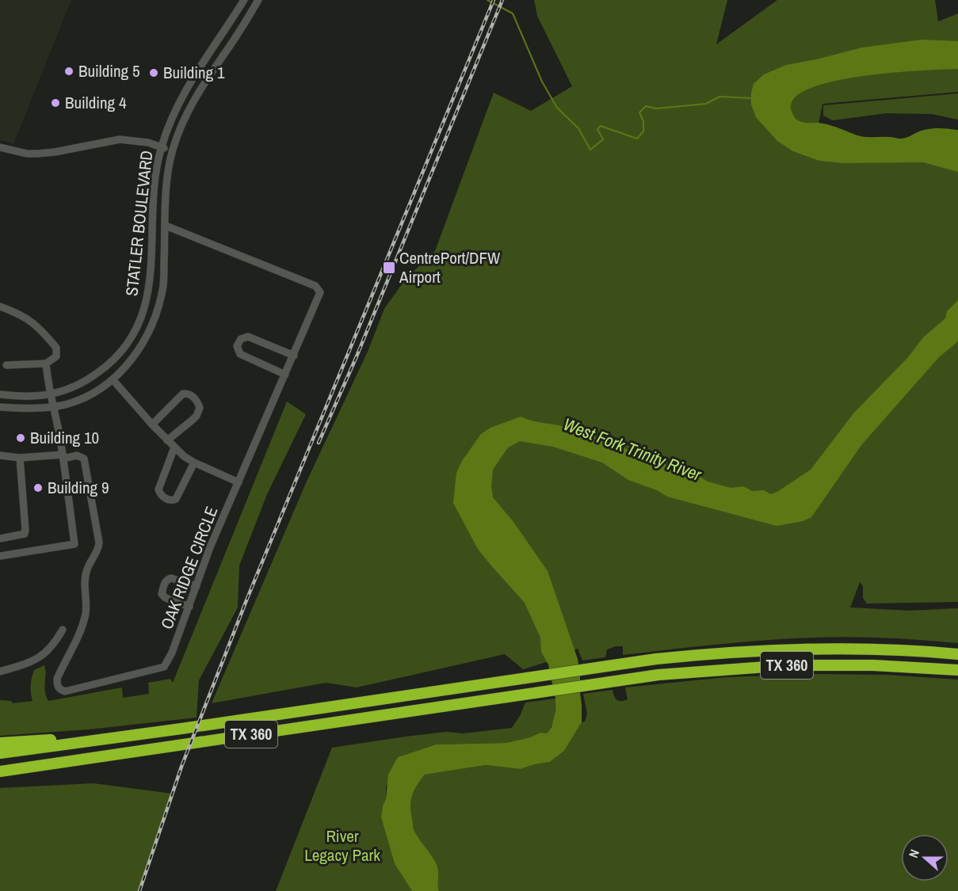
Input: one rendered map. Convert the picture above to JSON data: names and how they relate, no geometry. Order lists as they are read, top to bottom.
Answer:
{
  "streets": {
    "highway": ["TX 360"],
    "street": ["STATLER BOULEVARD", "OAK RIDGE CIRCLE"]
  },
  "crossings": [
    ["STATLER BOULEVARD", "OAK RIDGE CIRCLE"]
  ],
  "water": ["West Fork Trinity River"],
  "parks": ["River Legacy Park"],
  "places": {
    "other": [
      "Building 5",
      "Building 1",
      "Building 4",
      "Building 10",
      "Building 9"
    ],
    "transit": ["CentrePort/DFW Airport"]
  },
  "north": "left"
}
